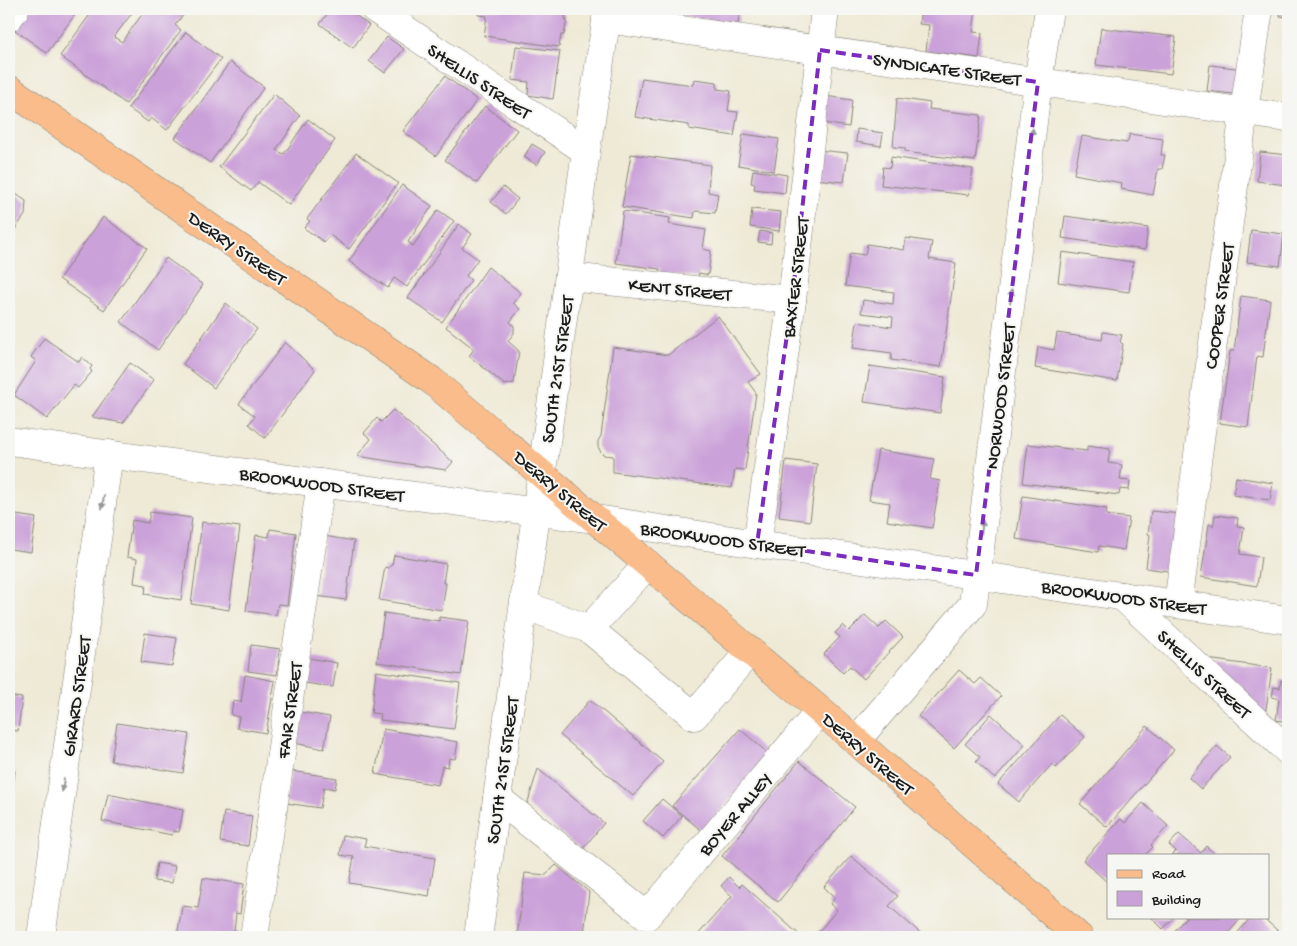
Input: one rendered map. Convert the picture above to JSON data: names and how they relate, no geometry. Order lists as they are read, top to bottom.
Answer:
{
  "streets": {
    "main road": ["DERRY STREET"],
    "street": [
      "SYNDICATE STREET",
      "SHELLIS STREET",
      "BAXTER STREET",
      "KENT STREET",
      "COOPER STREET",
      "SOUTH 21ST STREET",
      "NORWOOD STREET",
      "BROOKWOOD STREET",
      "GIRARD STREET",
      "FAIR STREET",
      "BOYER ALLEY"
    ]
  },
  "crossings": [
    ["SYNDICATE STREET", "BAXTER STREET"],
    ["SYNDICATE STREET", "COOPER STREET"],
    ["SYNDICATE STREET", "SOUTH 21ST STREET"],
    ["SYNDICATE STREET", "NORWOOD STREET"],
    ["SHELLIS STREET", "SOUTH 21ST STREET"],
    ["SHELLIS STREET", "BROOKWOOD STREET"],
    ["DERRY STREET", "SOUTH 21ST STREET"],
    ["DERRY STREET", "NORWOOD STREET"],
    ["DERRY STREET", "BROOKWOOD STREET"],
    ["DERRY STREET", "BOYER ALLEY"],
    ["BAXTER STREET", "KENT STREET"],
    ["BAXTER STREET", "BROOKWOOD STREET"],
    ["KENT STREET", "SOUTH 21ST STREET"],
    ["COOPER STREET", "BROOKWOOD STREET"],
    ["SOUTH 21ST STREET", "BROOKWOOD STREET"],
    ["SOUTH 21ST STREET", "BOYER ALLEY"],
    ["NORWOOD STREET", "BROOKWOOD STREET"],
    ["BROOKWOOD STREET", "GIRARD STREET"],
    ["BROOKWOOD STREET", "FAIR STREET"]
  ],
  "one_way": ["NORWOOD STREET", "GIRARD STREET"],
  "legend": ["Road", "Building"]
}
